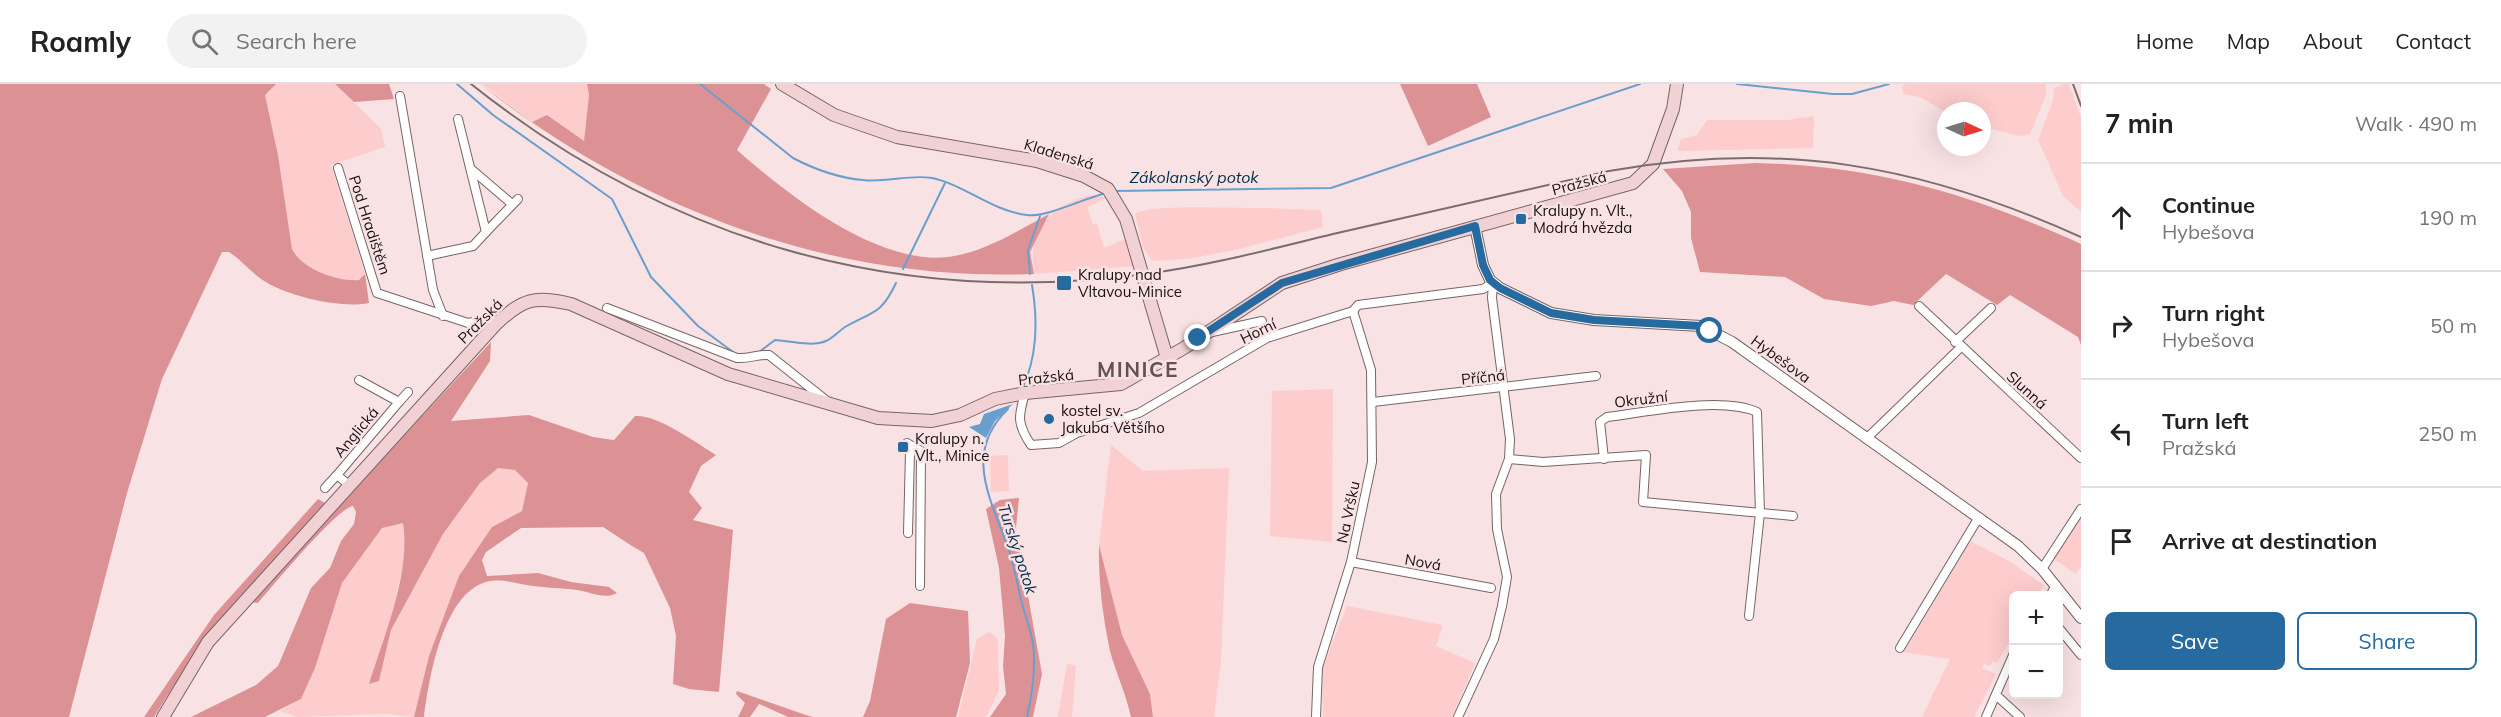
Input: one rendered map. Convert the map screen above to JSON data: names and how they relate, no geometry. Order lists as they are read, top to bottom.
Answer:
{
  "streets": {
    "main road": ["Kladenská", "Pražská"],
    "street": [
      "Pod Hradištěm",
      "Horní",
      "Hybešova",
      "Příčná",
      "Slunná",
      "Okružní",
      "Anglická",
      "Na Vršku",
      "Nová"
    ]
  },
  "crossings": [
    ["Kladenská", "Pražská"],
    ["Pražská", "Pod Hradištěm"],
    ["Pražská", "Horní"],
    ["Pražská", "Anglická"],
    ["Horní", "Hybešova"],
    ["Horní", "Na Vršku"],
    ["Příčná", "Na Vršku"],
    ["Na Vršku", "Nová"]
  ],
  "districts": ["MINICE"],
  "water": ["Zákolanský potok", "Turský potok"],
  "places": {
    "transit": ["Kralupy n. Vlt., Modrá hvězda", "Kralupy nad Vltavou-Minice", "Kralupy n. Vlt., Minice"],
    "other": ["kostel sv. Jakuba Většího"]
  },
  "north": "right",
  "page": {
    "header": "Roamly",
    "search": "Search here",
    "nav": [
      "Home",
      "Map",
      "About",
      "Contact"
    ],
    "heading": ["7 min", "Walk · 490 m"],
    "list": [
      ["Continue", "Hybešova", "190 m"],
      ["Turn right", "Hybešova", "50 m"],
      ["Turn left", "Pražská", "250 m"],
      "Arrive at destination"
    ],
    "map_buttons": ["+", "−"],
    "buttons": ["Save", "Share"]
  }
}
